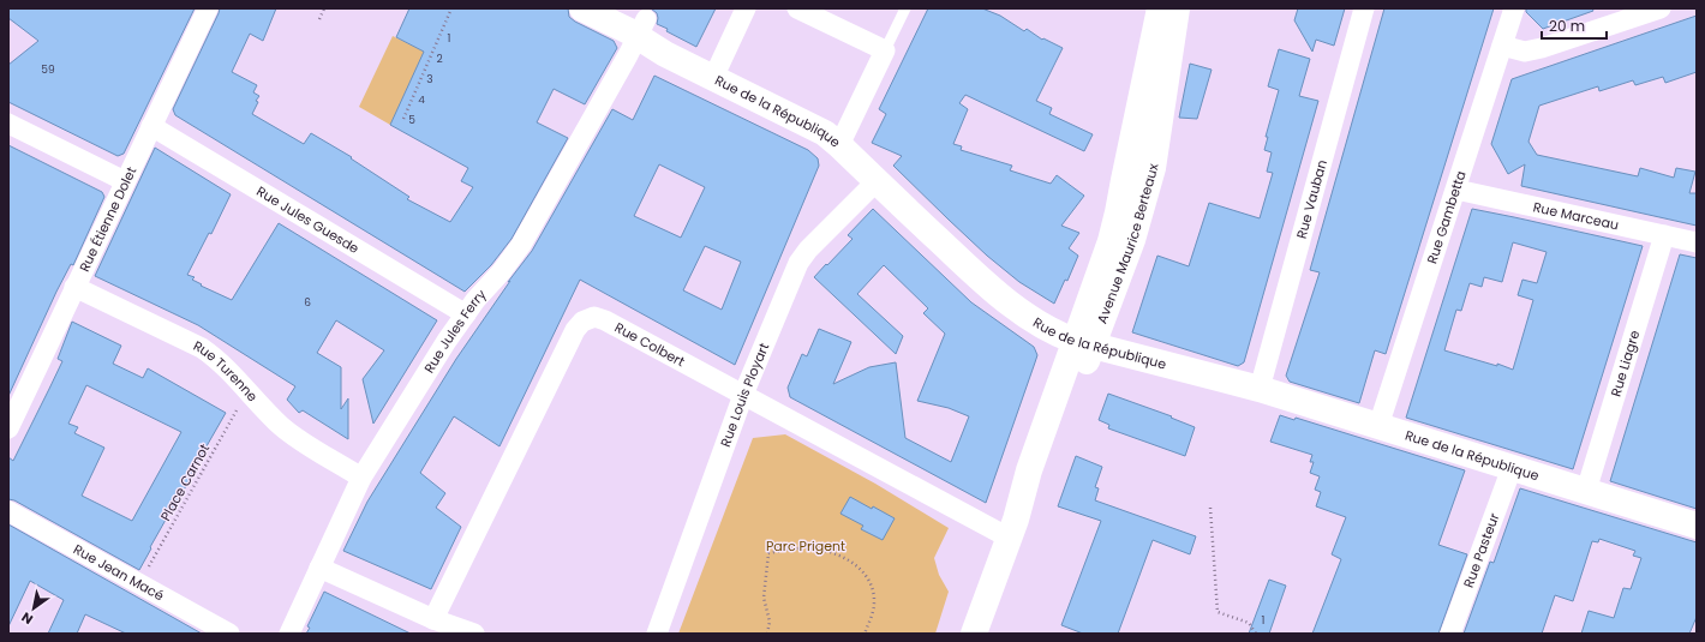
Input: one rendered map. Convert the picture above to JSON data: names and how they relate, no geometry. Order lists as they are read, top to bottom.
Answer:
{
  "streets": {
    "street": [
      "Rue de la République",
      "Rue Vauban",
      "Rue Marceau",
      "Rue Gambetta",
      "Rue Étienne Dolet",
      "Rue Jules Guesde",
      "Avenue Maurice Berteaux",
      "Rue Jules Ferry",
      "Rue Colbert",
      "Rue Liagre",
      "Rue Turenne",
      "Rue Louis Ployart",
      "Rue Pasteur",
      "Rue Jean Macé"
    ],
    "path": ["Place Carnot"]
  },
  "crossings": [
    ["Rue de la République", "Rue Vauban"],
    ["Rue de la République", "Rue Gambetta"],
    ["Rue de la République", "Avenue Maurice Berteaux"],
    ["Rue de la République", "Rue Jules Ferry"],
    ["Rue de la République", "Rue Liagre"],
    ["Rue de la République", "Rue Louis Ployart"],
    ["Rue de la République", "Rue Pasteur"],
    ["Rue Marceau", "Rue Gambetta"],
    ["Rue Marceau", "Rue Liagre"],
    ["Rue Étienne Dolet", "Rue Jules Guesde"],
    ["Rue Étienne Dolet", "Rue Turenne"],
    ["Rue Jules Guesde", "Rue Jules Ferry"],
    ["Avenue Maurice Berteaux", "Rue Colbert"],
    ["Rue Jules Ferry", "Rue Turenne"],
    ["Rue Colbert", "Rue Louis Ployart"],
    ["Rue Turenne", "Place Carnot"],
    ["Place Carnot", "Rue Jean Macé"]
  ],
  "parks": ["Parc Prigent"],
  "house_numbers": [
    "1",
    "2",
    "59",
    "3",
    "4",
    "5",
    "6",
    "1"
  ],
  "scale_bar": "20 m",
  "north": "bottom left"
}
